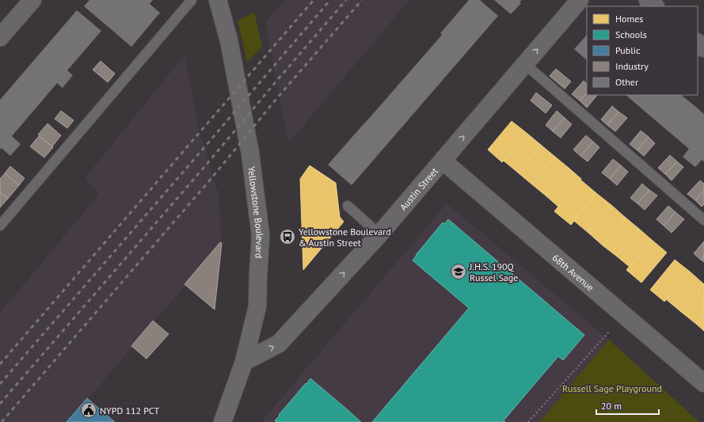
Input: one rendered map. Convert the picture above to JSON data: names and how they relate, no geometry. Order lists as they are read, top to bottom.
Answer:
{
  "streets": {
    "street": ["Austin Street", "Yellowstone Boulevard", "68th Avenue"]
  },
  "crossings": [
    ["Austin Street", "Yellowstone Boulevard"],
    ["Austin Street", "68th Avenue"]
  ],
  "one_way": ["Austin Street"],
  "parks": ["Russell Sage Playground"],
  "places": {
    "bus stop": ["Yellowstone Boulevard & Austin Street"],
    "school or university": ["J.H.S. 190Q Russel Sage"],
    "public building": ["NYPD 112 PCT"]
  },
  "legend": [
    "Homes",
    "Schools",
    "Public",
    "Industry",
    "Other"
  ],
  "scale_bar": "20 m"
}
